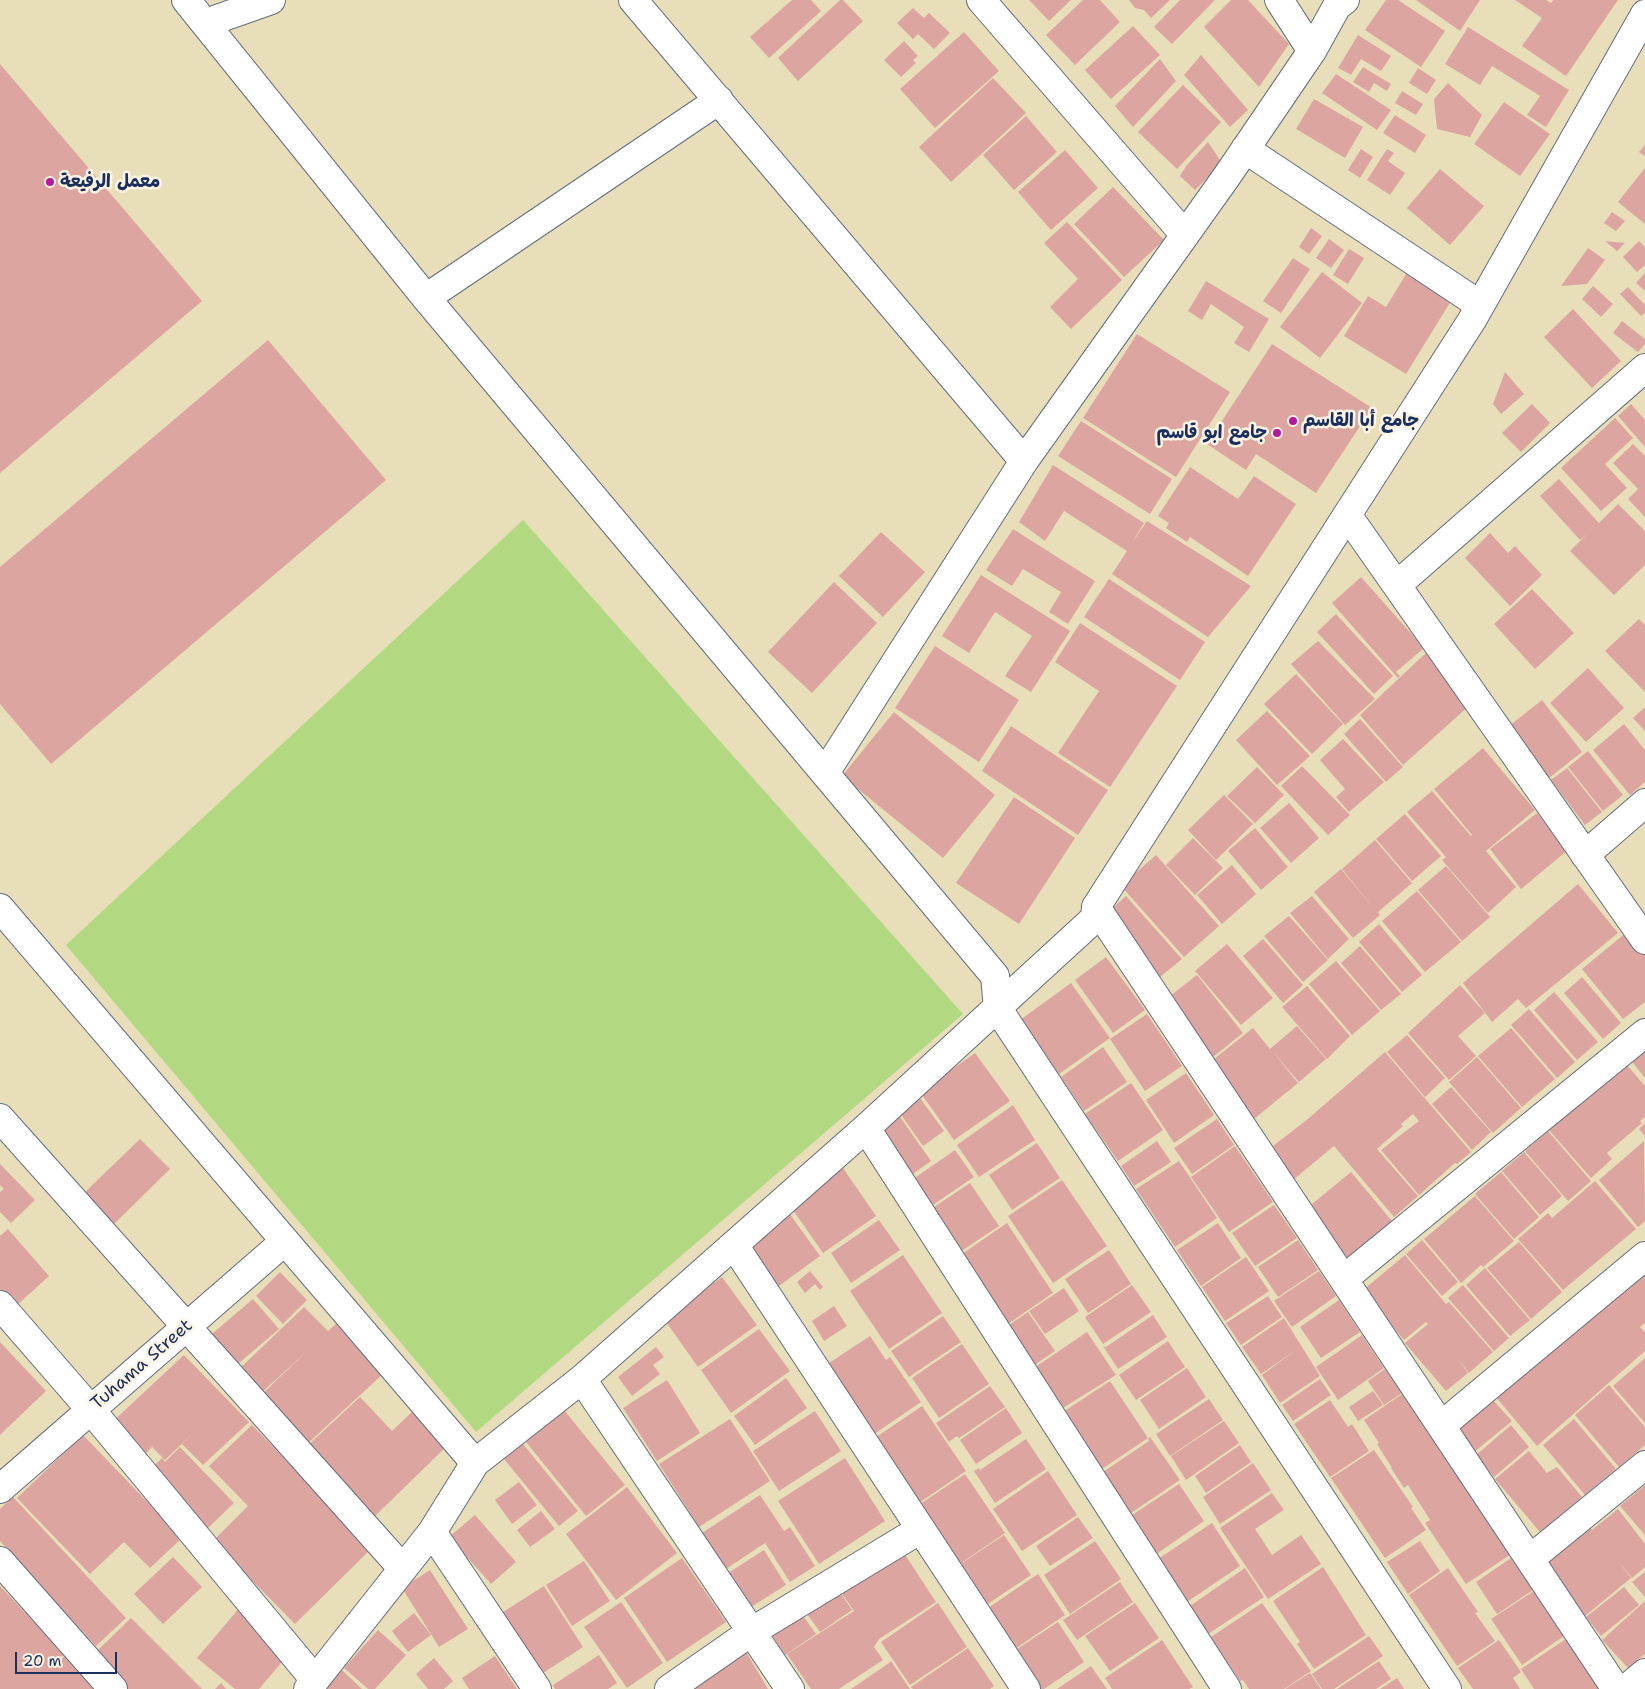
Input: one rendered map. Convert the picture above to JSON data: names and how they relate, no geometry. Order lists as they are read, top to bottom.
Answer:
{
  "streets": {
    "street": ["Tuhama Street"]
  },
  "places": ["معمل الرفيعة", "جامع أبا القاسم", "جامع ابو قاسم"],
  "scale_bar": "20 m"
}
